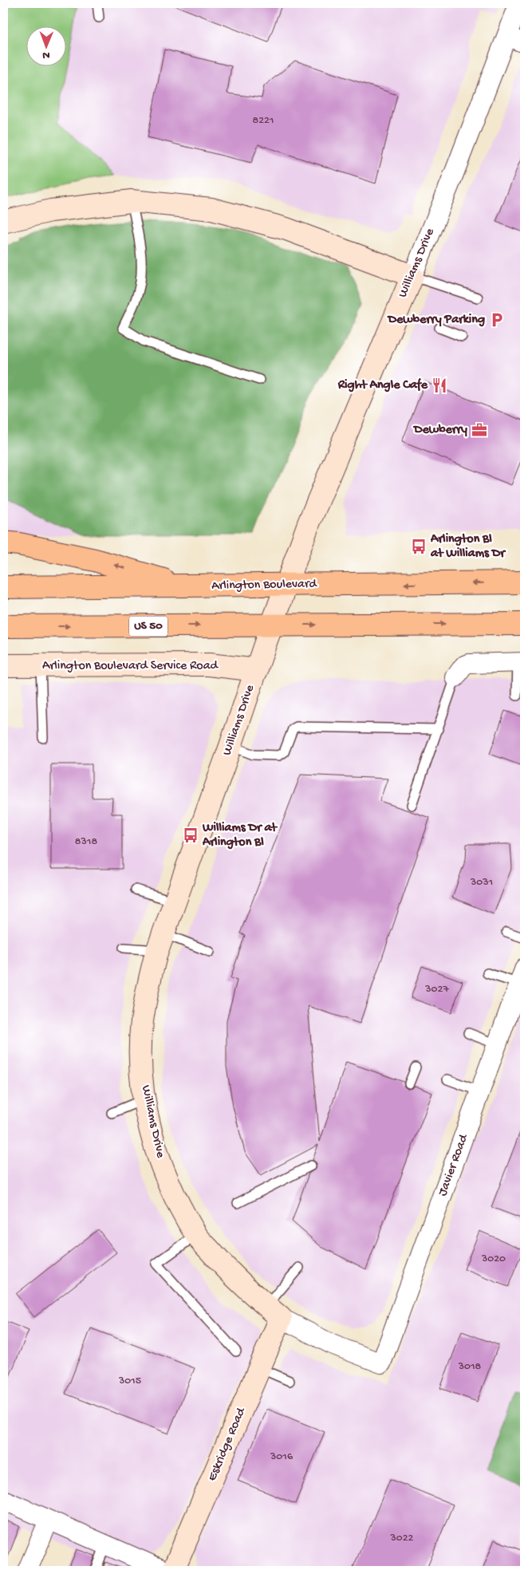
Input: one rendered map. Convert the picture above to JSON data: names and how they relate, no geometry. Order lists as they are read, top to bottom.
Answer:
{
  "streets": {
    "main road": ["Arlington Boulevard", "US 50"],
    "street": [
      "Williams Drive",
      "Arlington Boulevard Service Road",
      "Javier Road",
      "Eskridge Road"
    ]
  },
  "crossings": [
    ["Williams Drive", "Arlington Boulevard"],
    ["Williams Drive", "US 50"],
    ["Williams Drive", "Arlington Boulevard Service Road"],
    ["Williams Drive", "Javier Road"],
    ["Williams Drive", "Eskridge Road"]
  ],
  "places": {
    "parking": ["Dewberry Parking"],
    "restaurant": ["Right Angle Cafe"],
    "office": ["Dewberry"],
    "bus stop": ["Arlington Bl at Williams Dr", "Williams Dr at Arlington Bl"]
  },
  "house_numbers": [
    "8221",
    "8318",
    "3031",
    "3027",
    "3020",
    "3018",
    "3015",
    "3016",
    "3022"
  ],
  "north": "bottom"
}
